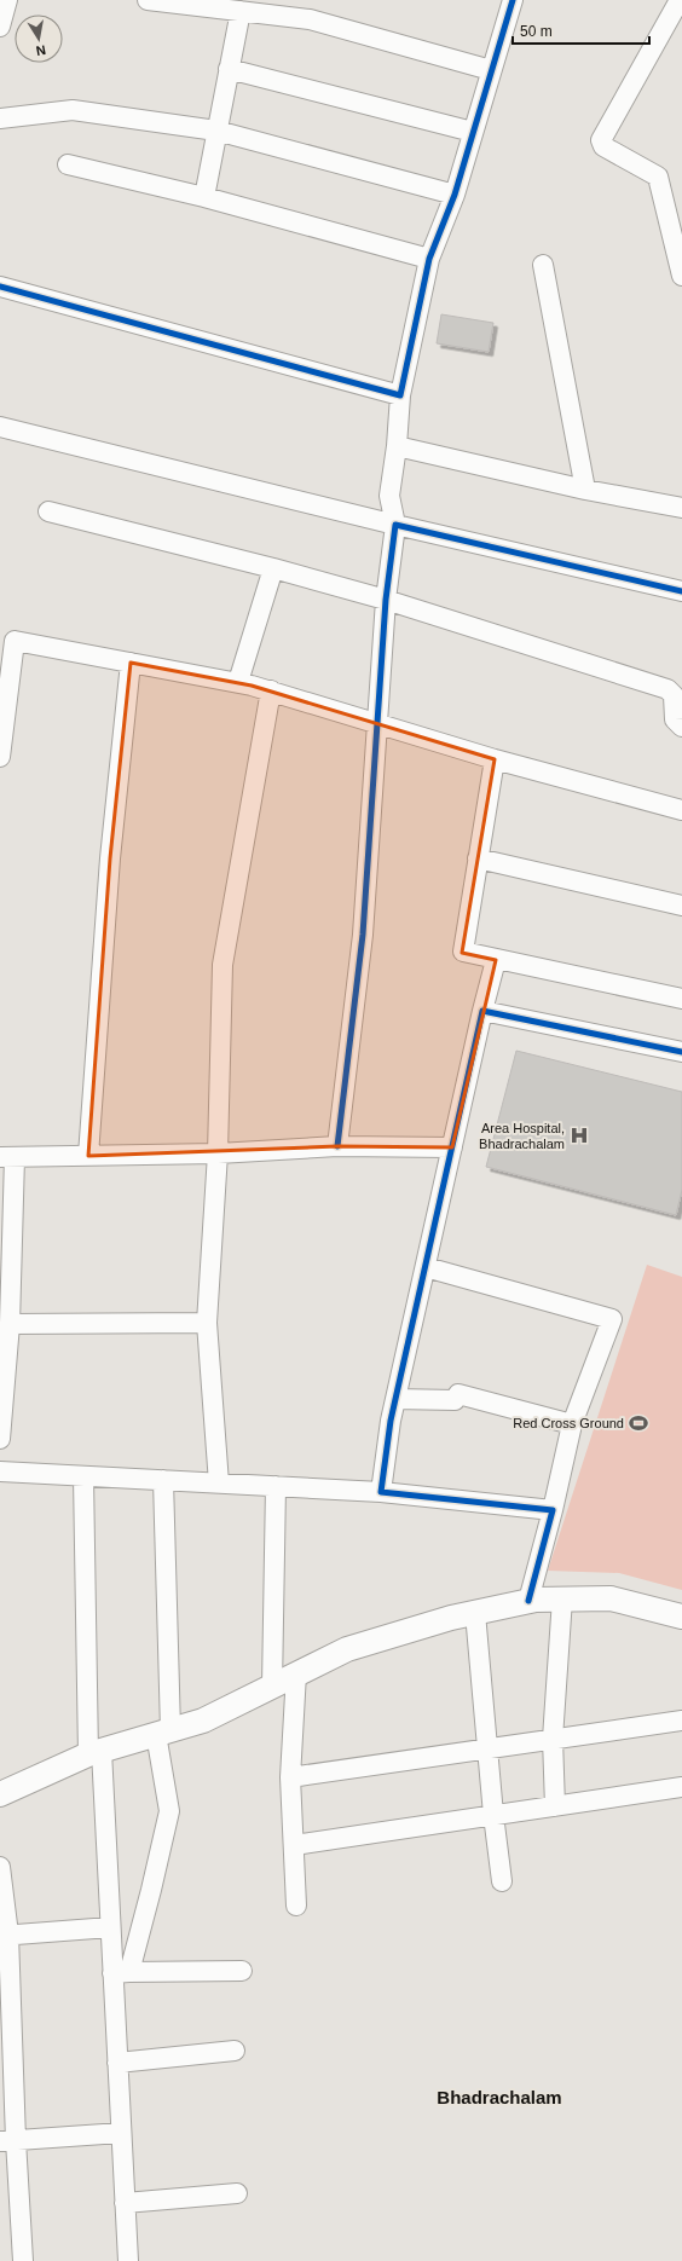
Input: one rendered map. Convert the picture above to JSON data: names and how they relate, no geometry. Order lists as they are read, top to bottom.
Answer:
{
  "districts": ["Bhadrachalam"],
  "places": {
    "hospital": ["Area Hospital, Bhadrachalam"],
    "sports": ["Red Cross Ground"]
  },
  "scale_bar": "50 m",
  "north": "bottom"
}
